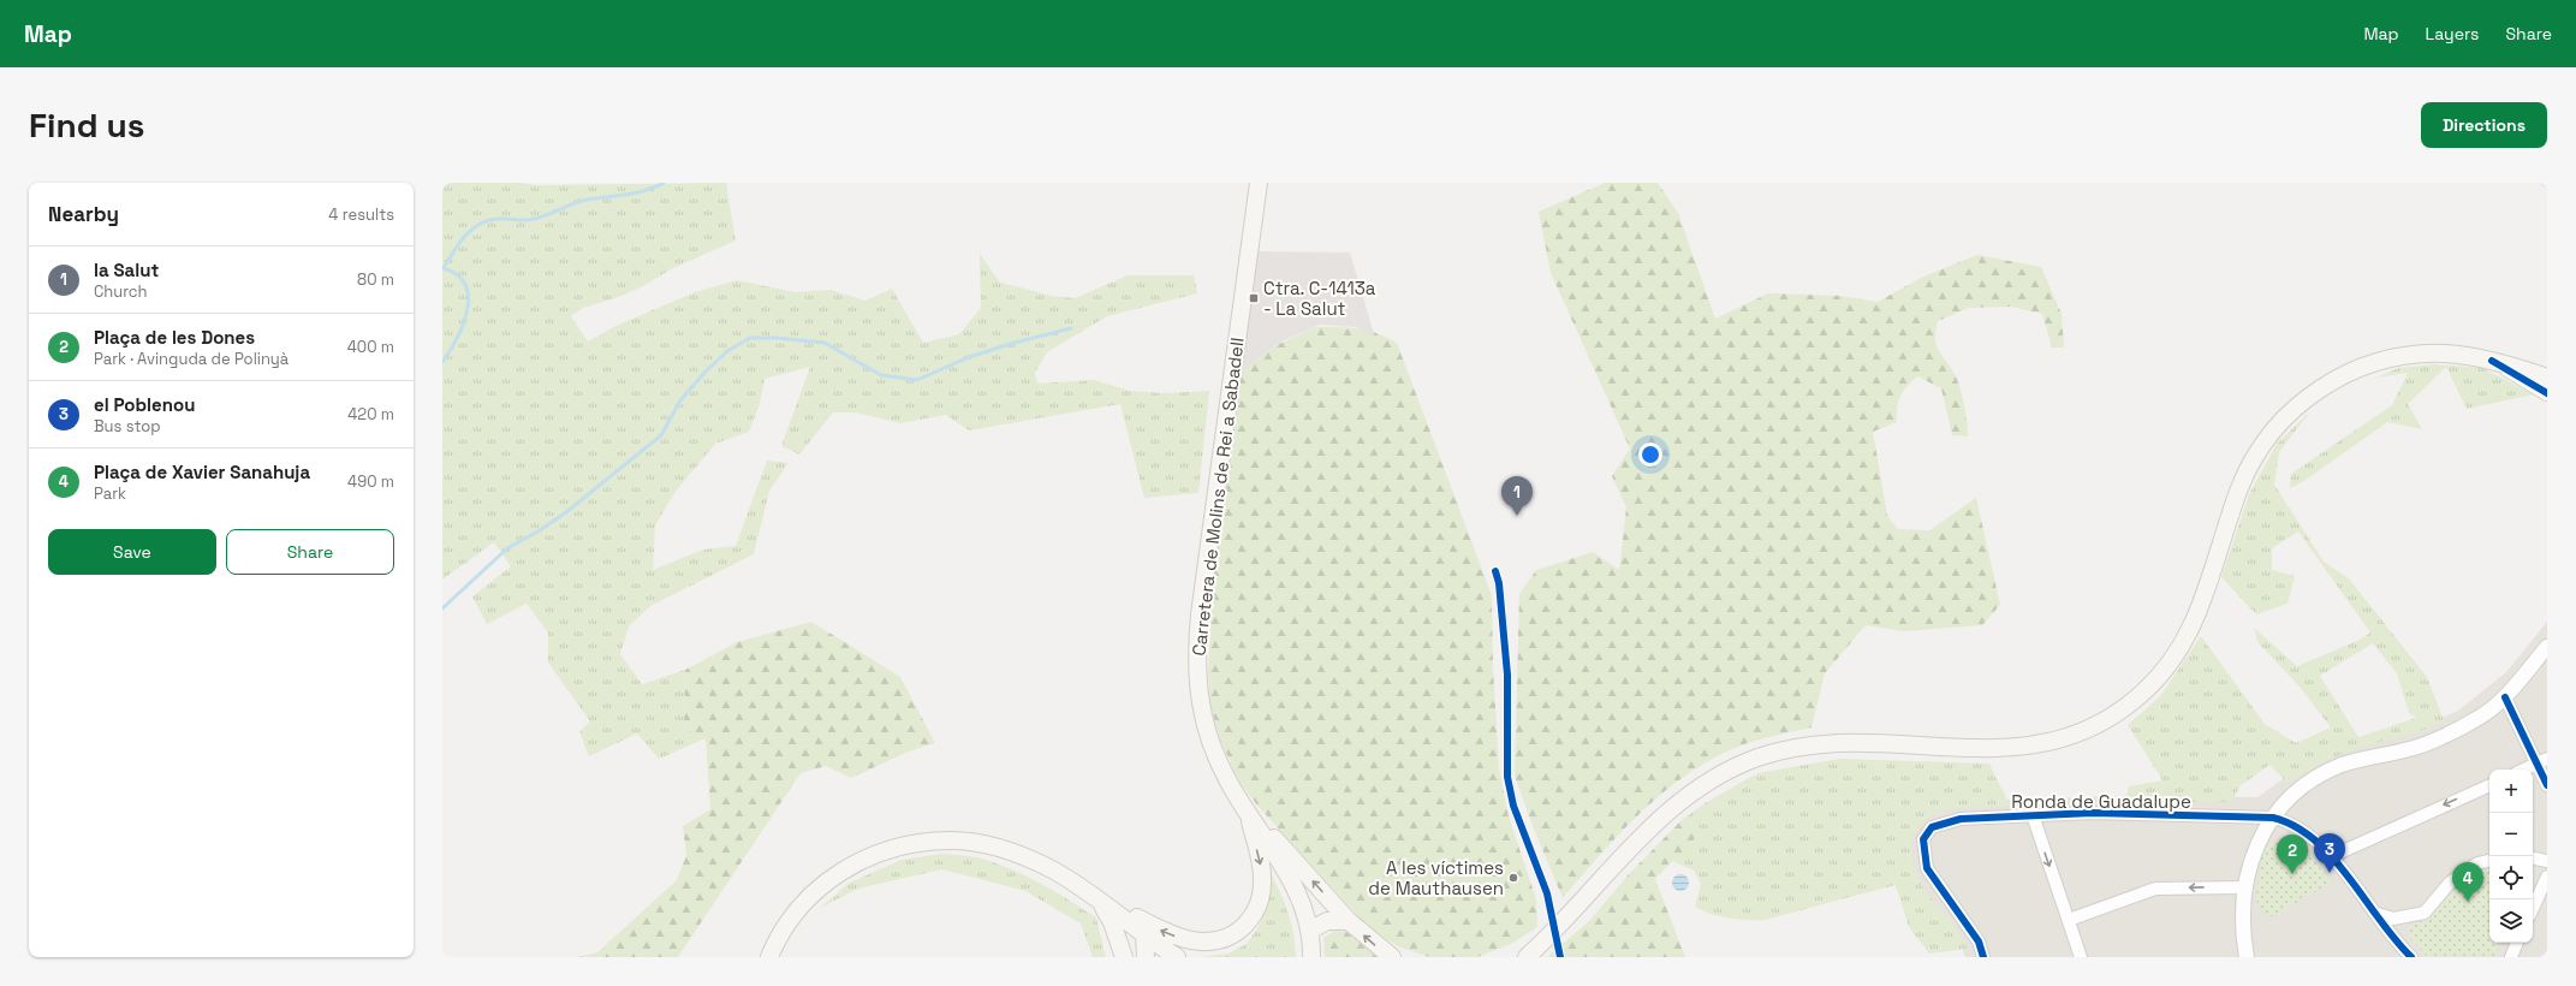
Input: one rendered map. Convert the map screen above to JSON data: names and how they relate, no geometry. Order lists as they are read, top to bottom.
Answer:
{
  "streets": {
    "main road": ["Carretera de Molins de Rei a Sabadell"],
    "street": ["Ronda de Guadalupe"]
  },
  "places": {
    "transit": ["Ctra. C-1413a - La Salut"],
    "other": ["A les víctimes de Mauthausen"]
  },
  "page": {
    "header": "Map",
    "nav": ["Map", "Layers", "Share"],
    "buttons": [
      "Directions",
      ["Save", "Share"]
    ],
    "title": "Find us",
    "heading": ["Nearby", "4 results"],
    "list": [
      {
        "mark": "1",
        "name": "la Salut",
        "note": "Church",
        "value": "80 m"
      },
      {
        "mark": "2",
        "name": "Plaça de les Dones",
        "note": "Park · Avinguda de Polinyà",
        "value": "400 m"
      },
      {
        "mark": "3",
        "name": "el Poblenou",
        "note": "Bus stop",
        "value": "420 m"
      },
      {
        "mark": "4",
        "name": "Plaça de Xavier Sanahuja",
        "note": "Park",
        "value": "490 m"
      }
    ],
    "pins": [
      "1",
      "3",
      "2",
      "4"
    ],
    "map_buttons": ["+", "−"]
  }
}
